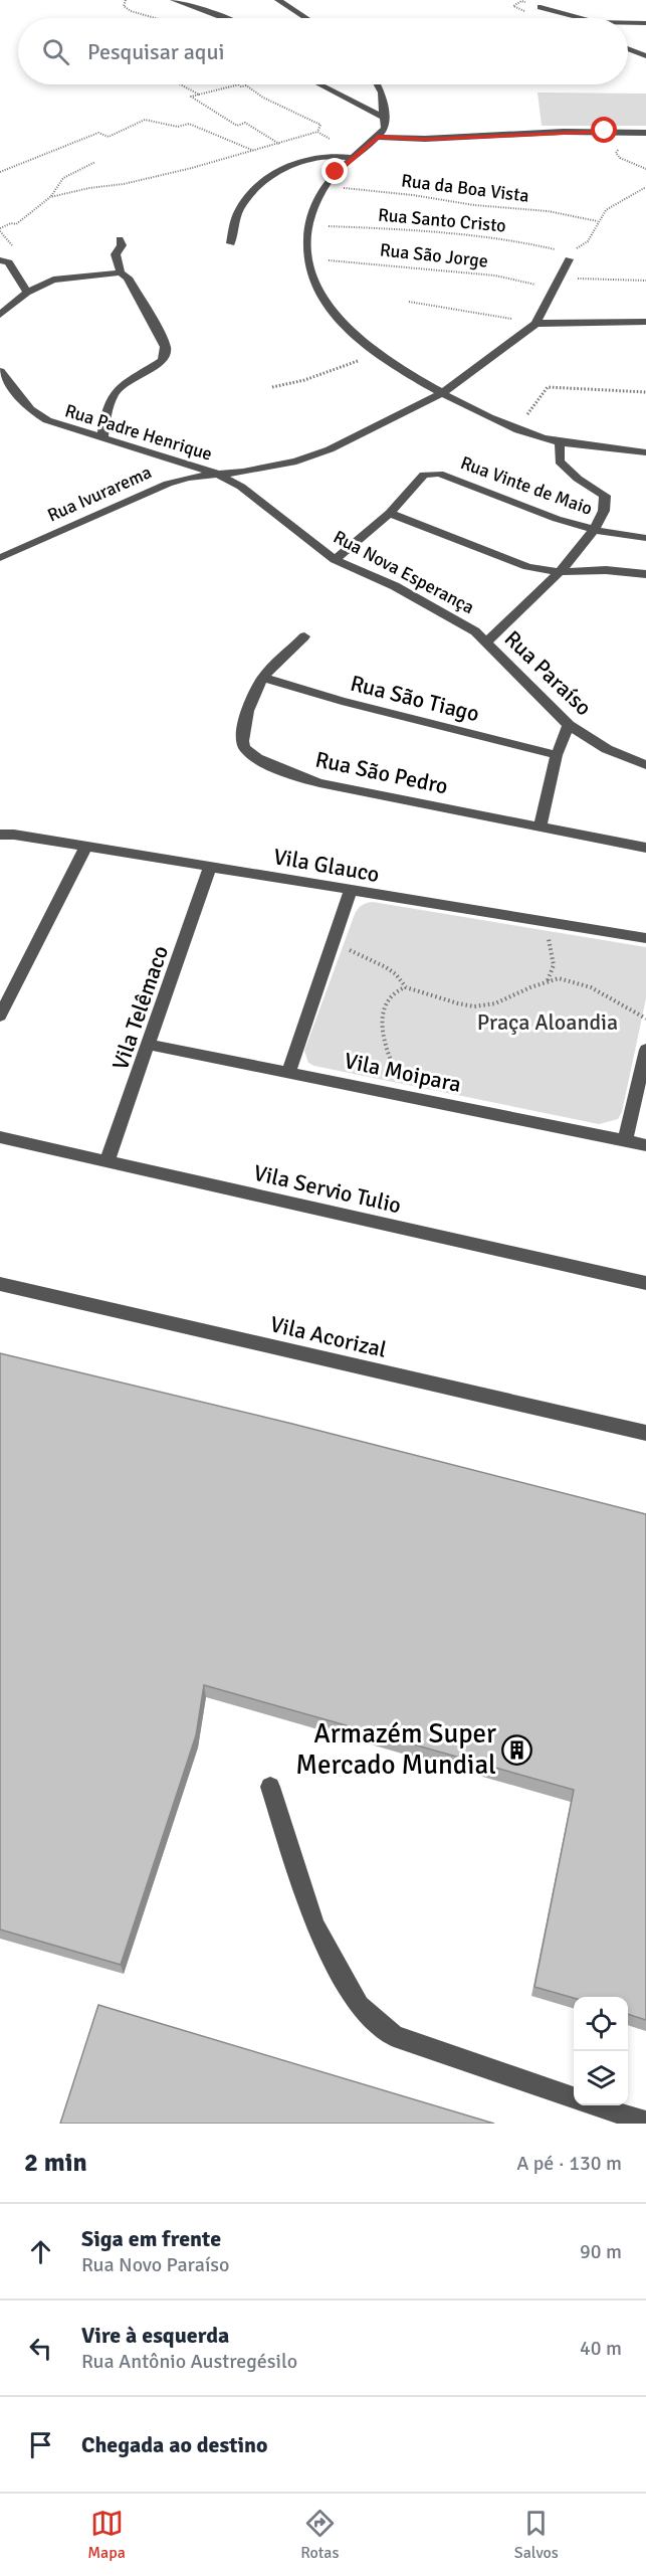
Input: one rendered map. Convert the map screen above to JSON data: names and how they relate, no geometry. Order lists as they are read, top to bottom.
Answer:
{
  "streets": {
    "street": [
      "Rua Padre Henrique",
      "Rua Vinte de Maio",
      "Rua Ivurarema",
      "Rua Nova Esperança",
      "Rua Paraíso",
      "Rua São Tiago",
      "Rua São Pedro",
      "Vila Glauco",
      "Vila Telêmaco",
      "Vila Moipara",
      "Vila Servio Tulio",
      "Vila Acorizal"
    ],
    "path": ["Rua da Boa Vista", "Rua Santo Cristo", "Rua São Jorge"]
  },
  "crossings": [
    ["Rua Padre Henrique", "Rua Ivurarema"],
    ["Rua Padre Henrique", "Rua Nova Esperança"],
    ["Rua Ivurarema", "Rua Nova Esperança"],
    ["Rua Nova Esperança", "Rua Paraíso"],
    ["Rua São Tiago", "Rua São Pedro"],
    ["Vila Glauco", "Vila Telêmaco"],
    ["Vila Telêmaco", "Vila Moipara"],
    ["Vila Telêmaco", "Vila Servio Tulio"]
  ],
  "parks": ["Praça Aloandia"],
  "places": {
    "building": ["Armazém Super Mercado Mundial"]
  },
  "page": {
    "search": "Pesquisar aqui",
    "heading": ["2 min", "A pé · 130 m"],
    "list": [
      ["Siga em frente", "Rua Novo Paraíso", "90 m"],
      ["Vire à esquerda", "Rua Antônio Austregésilo", "40 m"],
      "Chegada ao destino"
    ],
    "nav": ["Mapa", "Rotas", "Salvos"]
  }
}
